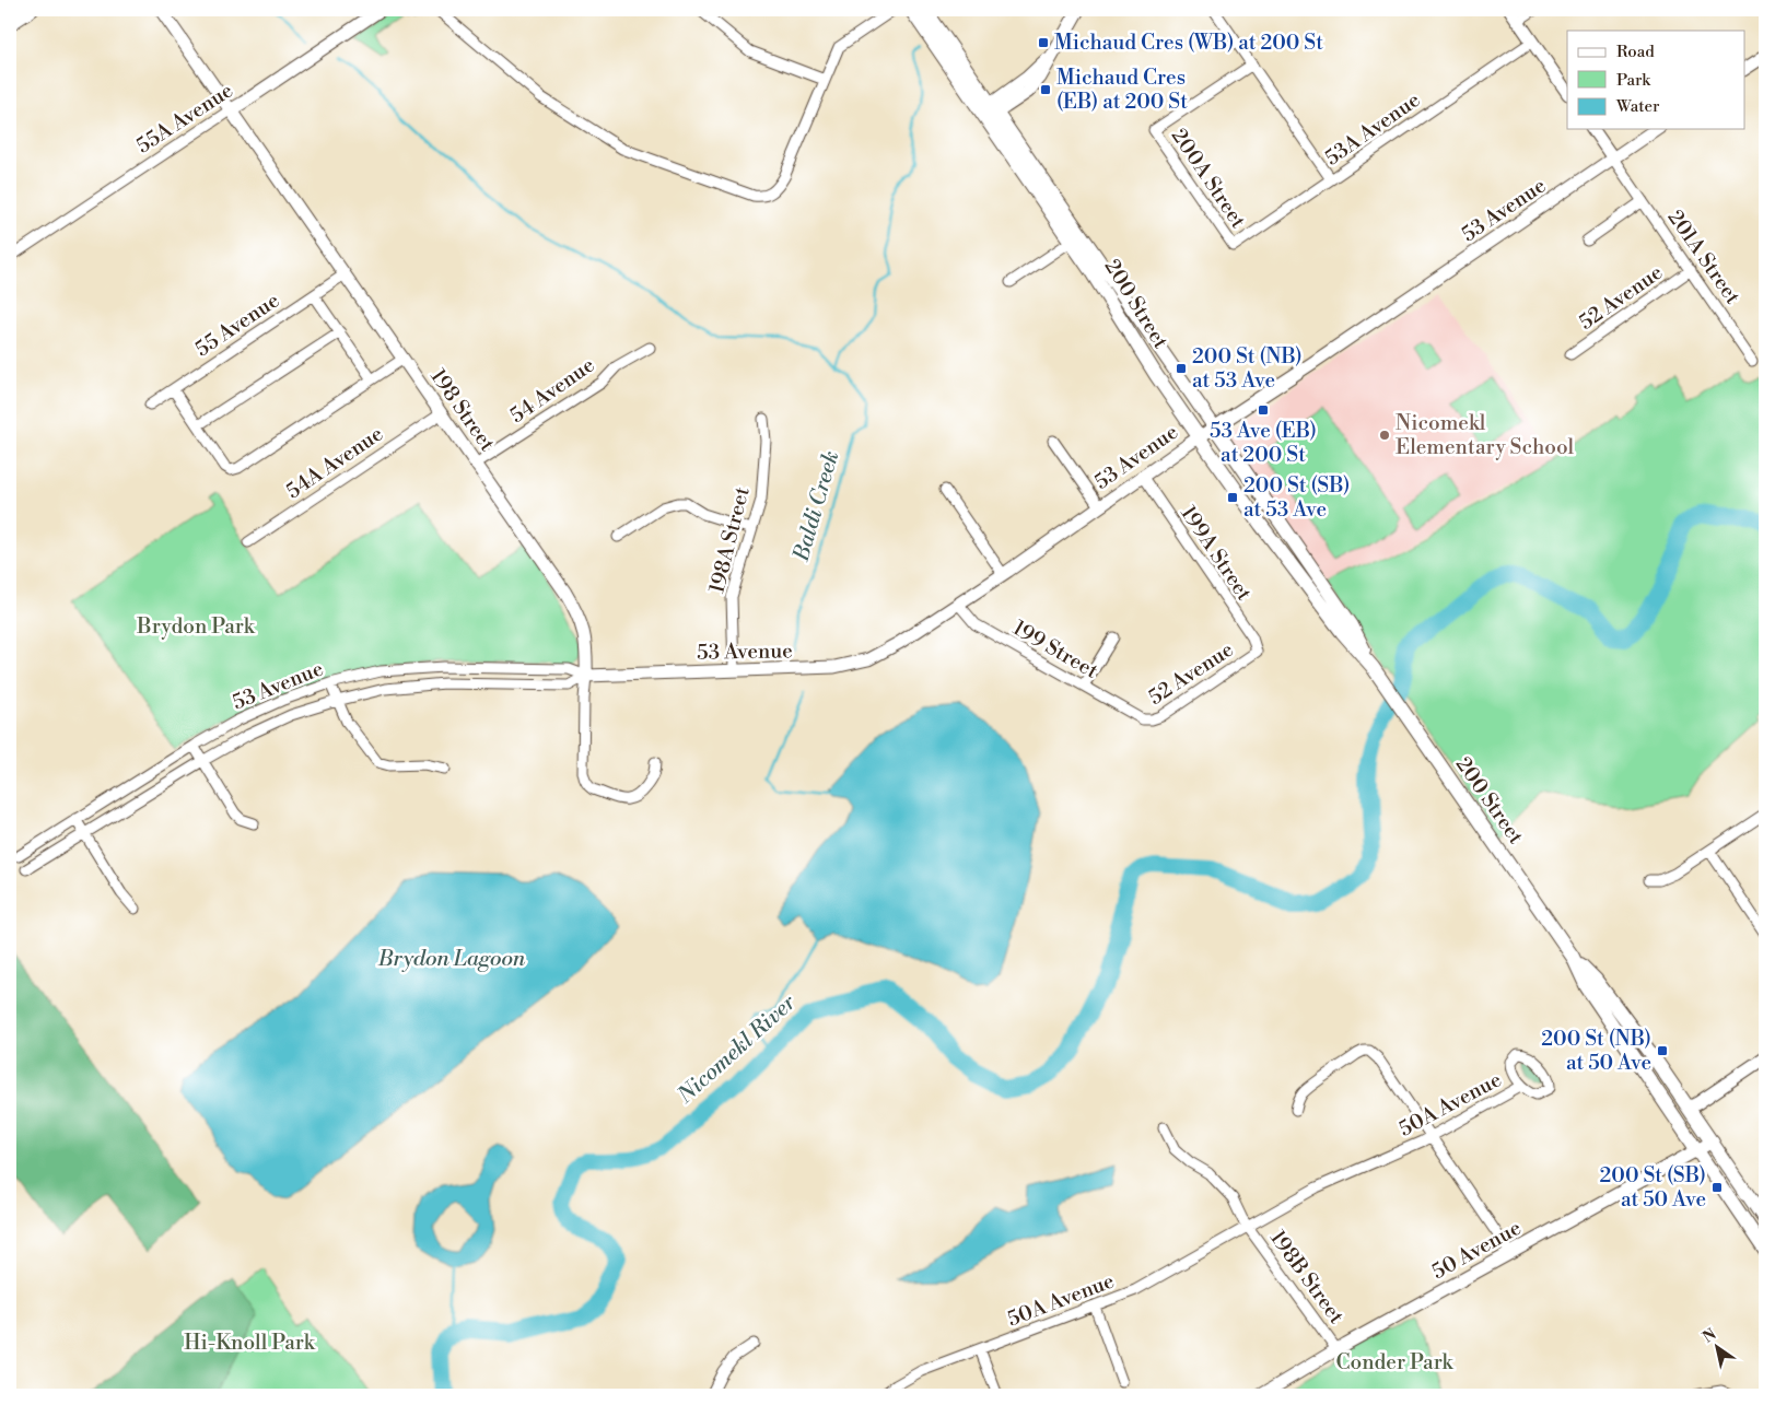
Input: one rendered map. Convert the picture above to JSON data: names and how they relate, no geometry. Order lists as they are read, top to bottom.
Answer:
{
  "streets": {
    "main road": ["200 Street"],
    "street": [
      "55A Avenue",
      "53A Avenue",
      "200A Street",
      "53 Avenue",
      "201A Street",
      "52 Avenue",
      "55 Avenue",
      "54 Avenue",
      "198 Street",
      "54A Avenue",
      "198A Street",
      "199A Street",
      "199 Street",
      "50A Avenue",
      "50 Avenue",
      "198B Street"
    ]
  },
  "crossings": [
    ["55A Avenue", "198 Street"],
    ["53A Avenue", "200A Street"],
    ["53 Avenue", "201A Street"],
    ["53 Avenue", "200 Street"],
    ["53 Avenue", "198 Street"],
    ["53 Avenue", "198A Street"],
    ["53 Avenue", "199A Street"],
    ["53 Avenue", "199 Street"],
    ["201A Street", "52 Avenue"],
    ["52 Avenue", "199A Street"],
    ["52 Avenue", "199 Street"],
    ["200 Street", "50 Avenue"],
    ["55 Avenue", "198 Street"],
    ["54 Avenue", "198 Street"],
    ["198 Street", "54A Avenue"],
    ["50A Avenue", "198B Street"],
    ["50 Avenue", "198B Street"]
  ],
  "water": ["Baldi Creek", "Brydon Lagoon", "Nicomekl River"],
  "parks": ["Brydon Park", "Hi-Knoll Park", "Conder Park"],
  "places": {
    "transit": [
      "Michaud Cres (WB) at 200 St",
      "Michaud Cres (EB) at 200 St",
      "200 St (NB) at 53 Ave",
      "53 Ave (EB) at 200 St",
      "200 St (SB) at 53 Ave",
      "200 St (NB) at 50 Ave",
      "200 St (SB) at 50 Ave"
    ],
    "other": ["Nicomekl Elementary School"]
  },
  "legend": ["Road", "Park", "Water"],
  "north": "top left"
}
